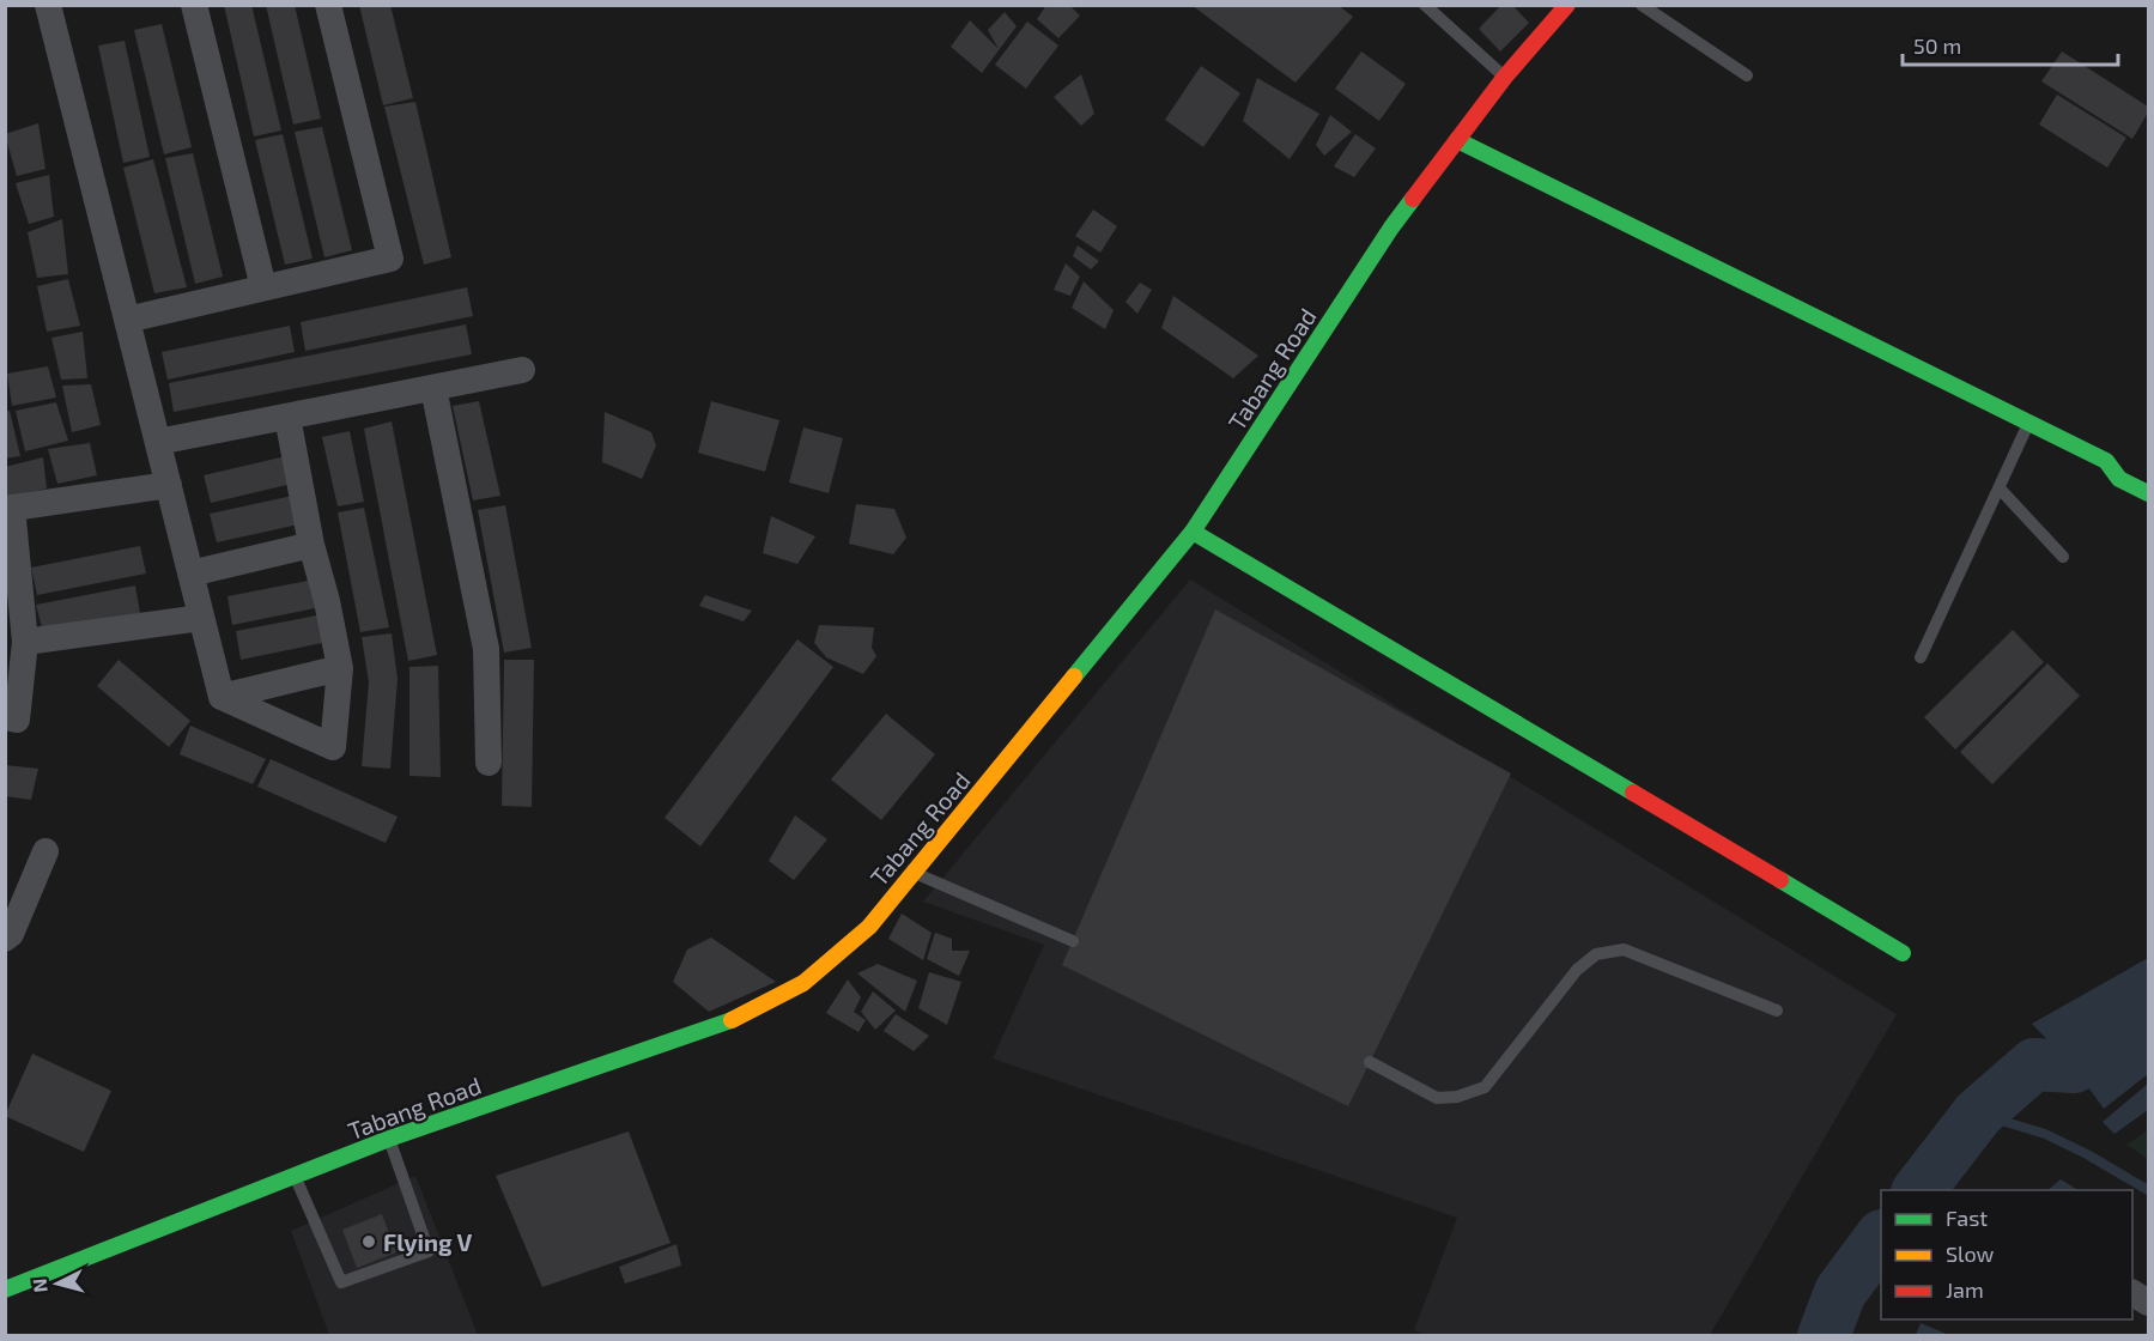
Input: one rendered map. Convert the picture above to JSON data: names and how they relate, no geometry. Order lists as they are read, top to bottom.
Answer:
{
  "streets": {
    "main road": ["Tabang Road"]
  },
  "places": ["Flying V"],
  "legend": ["Fast", "Slow", "Jam"],
  "scale_bar": "50 m",
  "north": "left"
}
